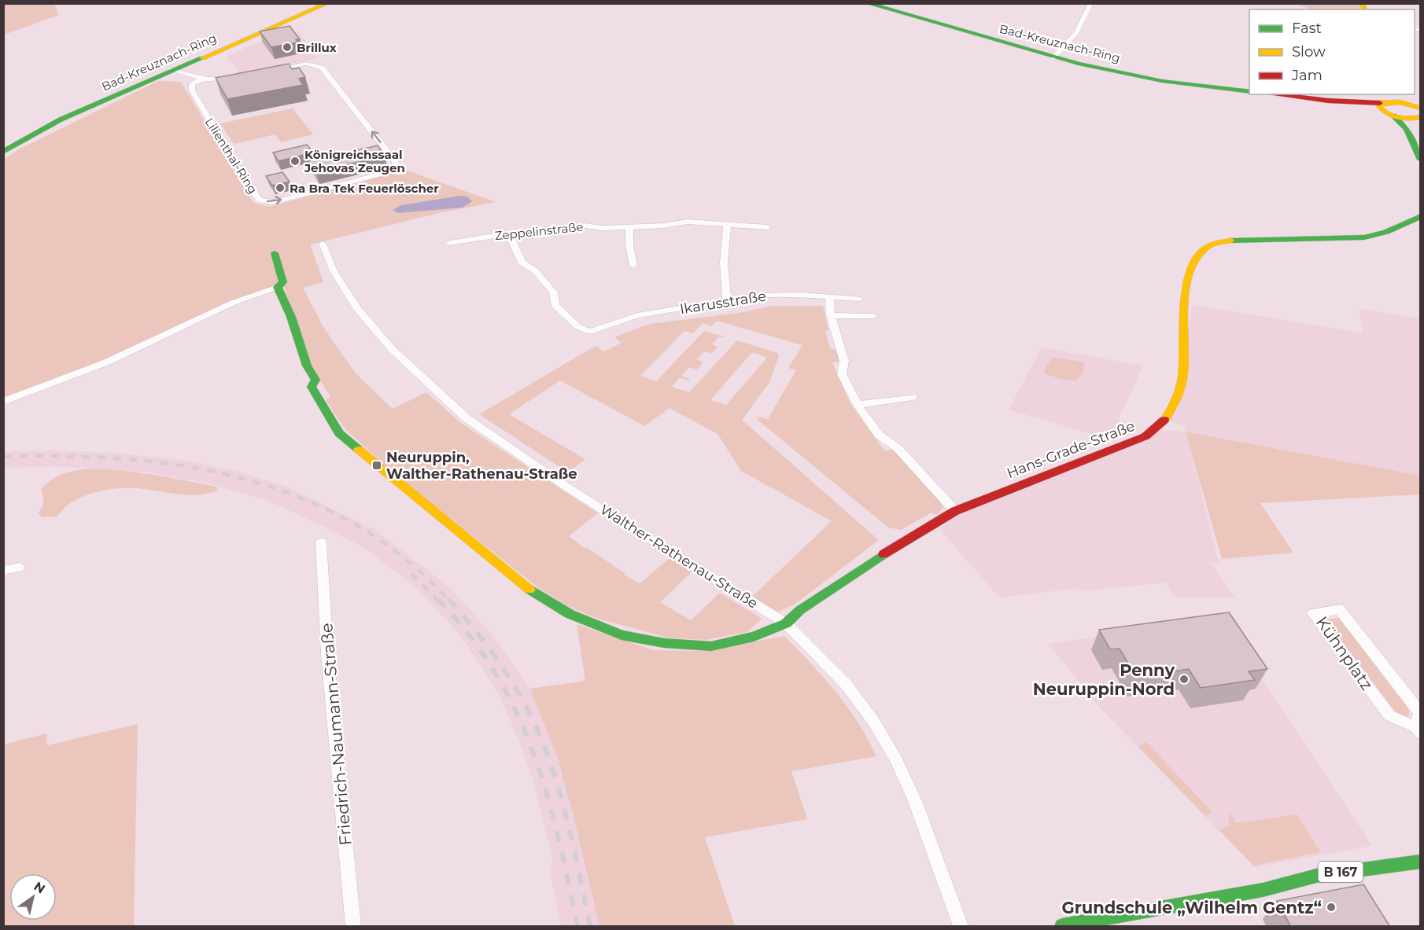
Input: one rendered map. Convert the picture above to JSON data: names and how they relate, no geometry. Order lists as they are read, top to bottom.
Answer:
{
  "streets": {
    "main road": ["Bad-Kreuznach-Ring", "Hans-Grade-Straße", "B 167"],
    "street": [
      "Lilienthal-Ring",
      "Zeppelinstraße",
      "Ikarusstraße",
      "Walther-Rathenau-Straße",
      "Kühnplatz",
      "Friedrich-Naumann-Straße"
    ]
  },
  "crossings": [
    ["Zeppelinstraße", "Ikarusstraße"],
    ["Hans-Grade-Straße", "Walther-Rathenau-Straße"]
  ],
  "places": {
    "other": [
      "Brillux",
      "Königreichssaal Jehovas Zeugen",
      "Ra Bra Tek Feuerlöscher",
      "Penny Neuruppin-Nord",
      "Grundschule „Wilhelm Gentz“"
    ],
    "transit": ["Neuruppin, Walther-Rathenau-Straße"]
  },
  "legend": ["Fast", "Slow", "Jam"],
  "north": "top right"
}
